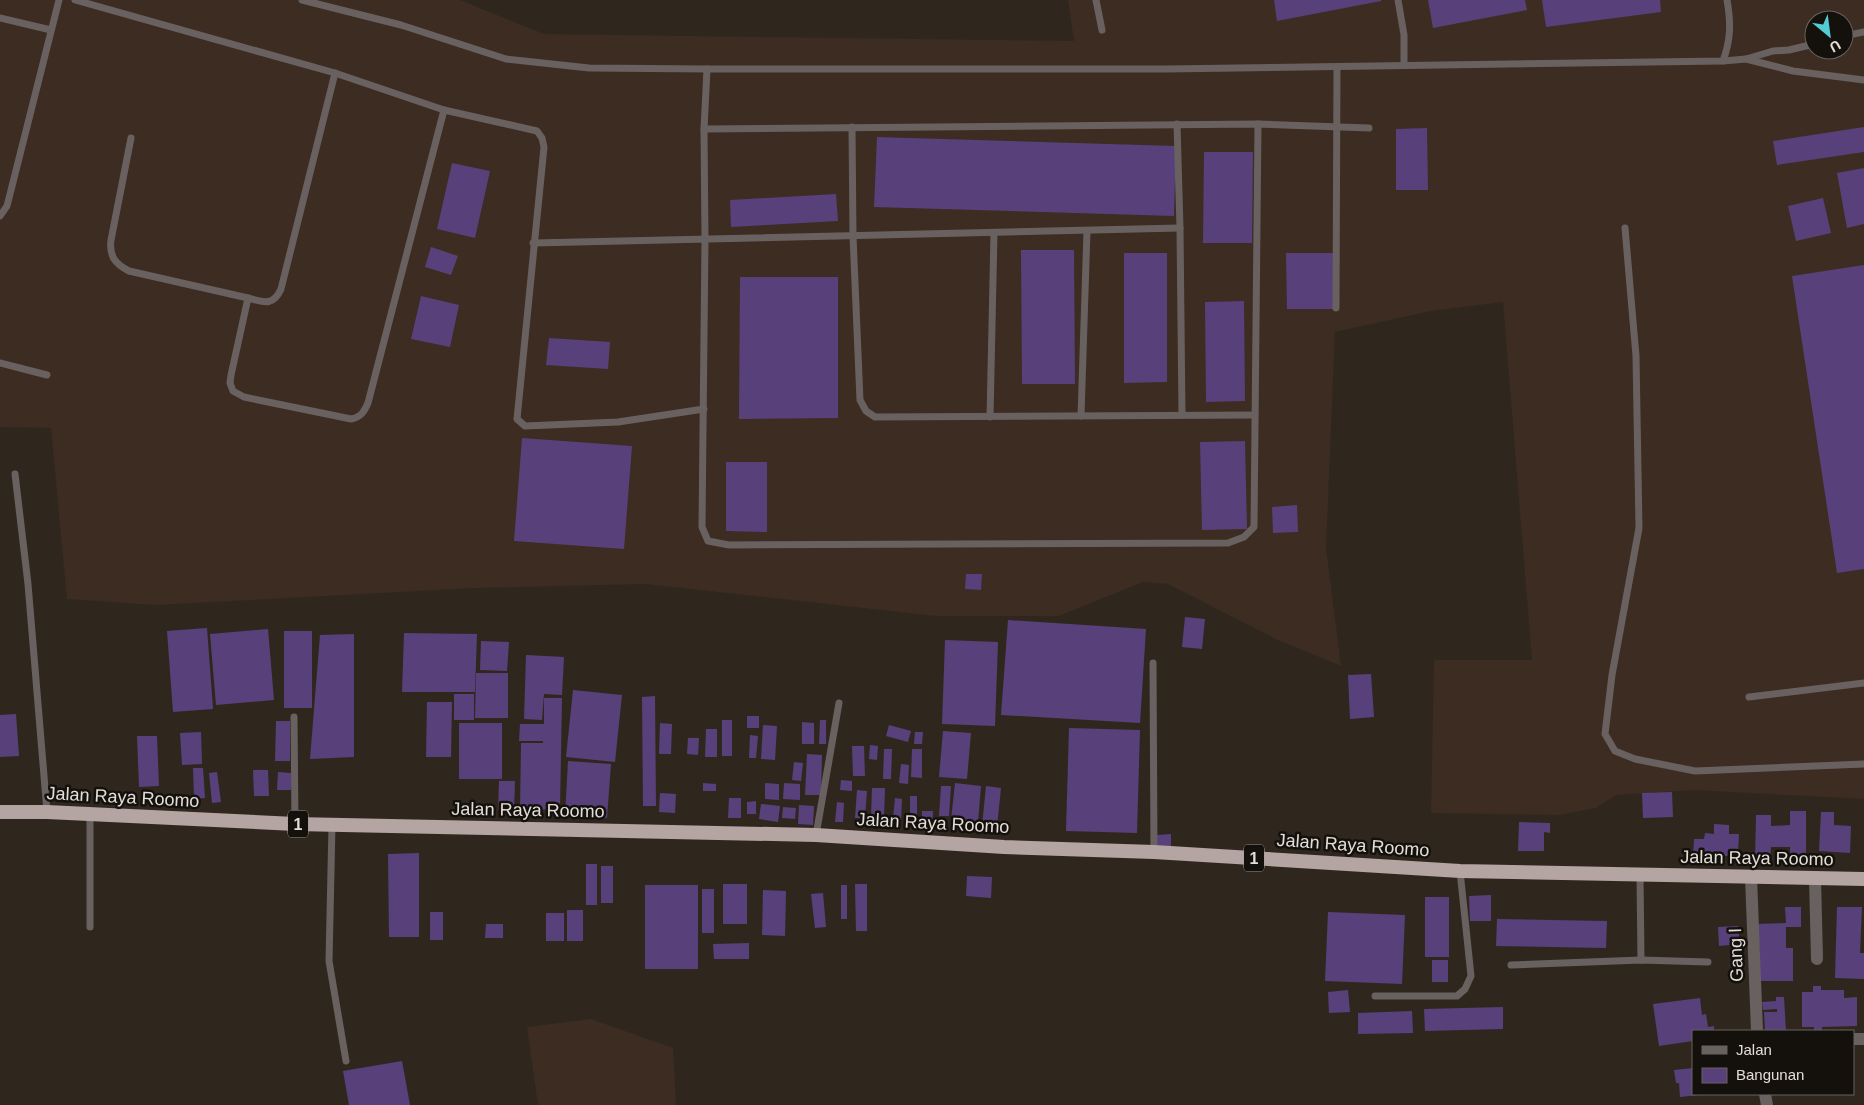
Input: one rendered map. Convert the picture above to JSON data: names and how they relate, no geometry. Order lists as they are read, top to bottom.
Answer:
{
  "streets": {
    "highway": ["Jalan Raya Roomo", "1"],
    "street": ["Gang I"]
  },
  "crossings": [
    ["Jalan Raya Roomo", "Gang I"]
  ],
  "legend": ["Jalan", "Bangunan"],
  "north": "bottom right"
}
